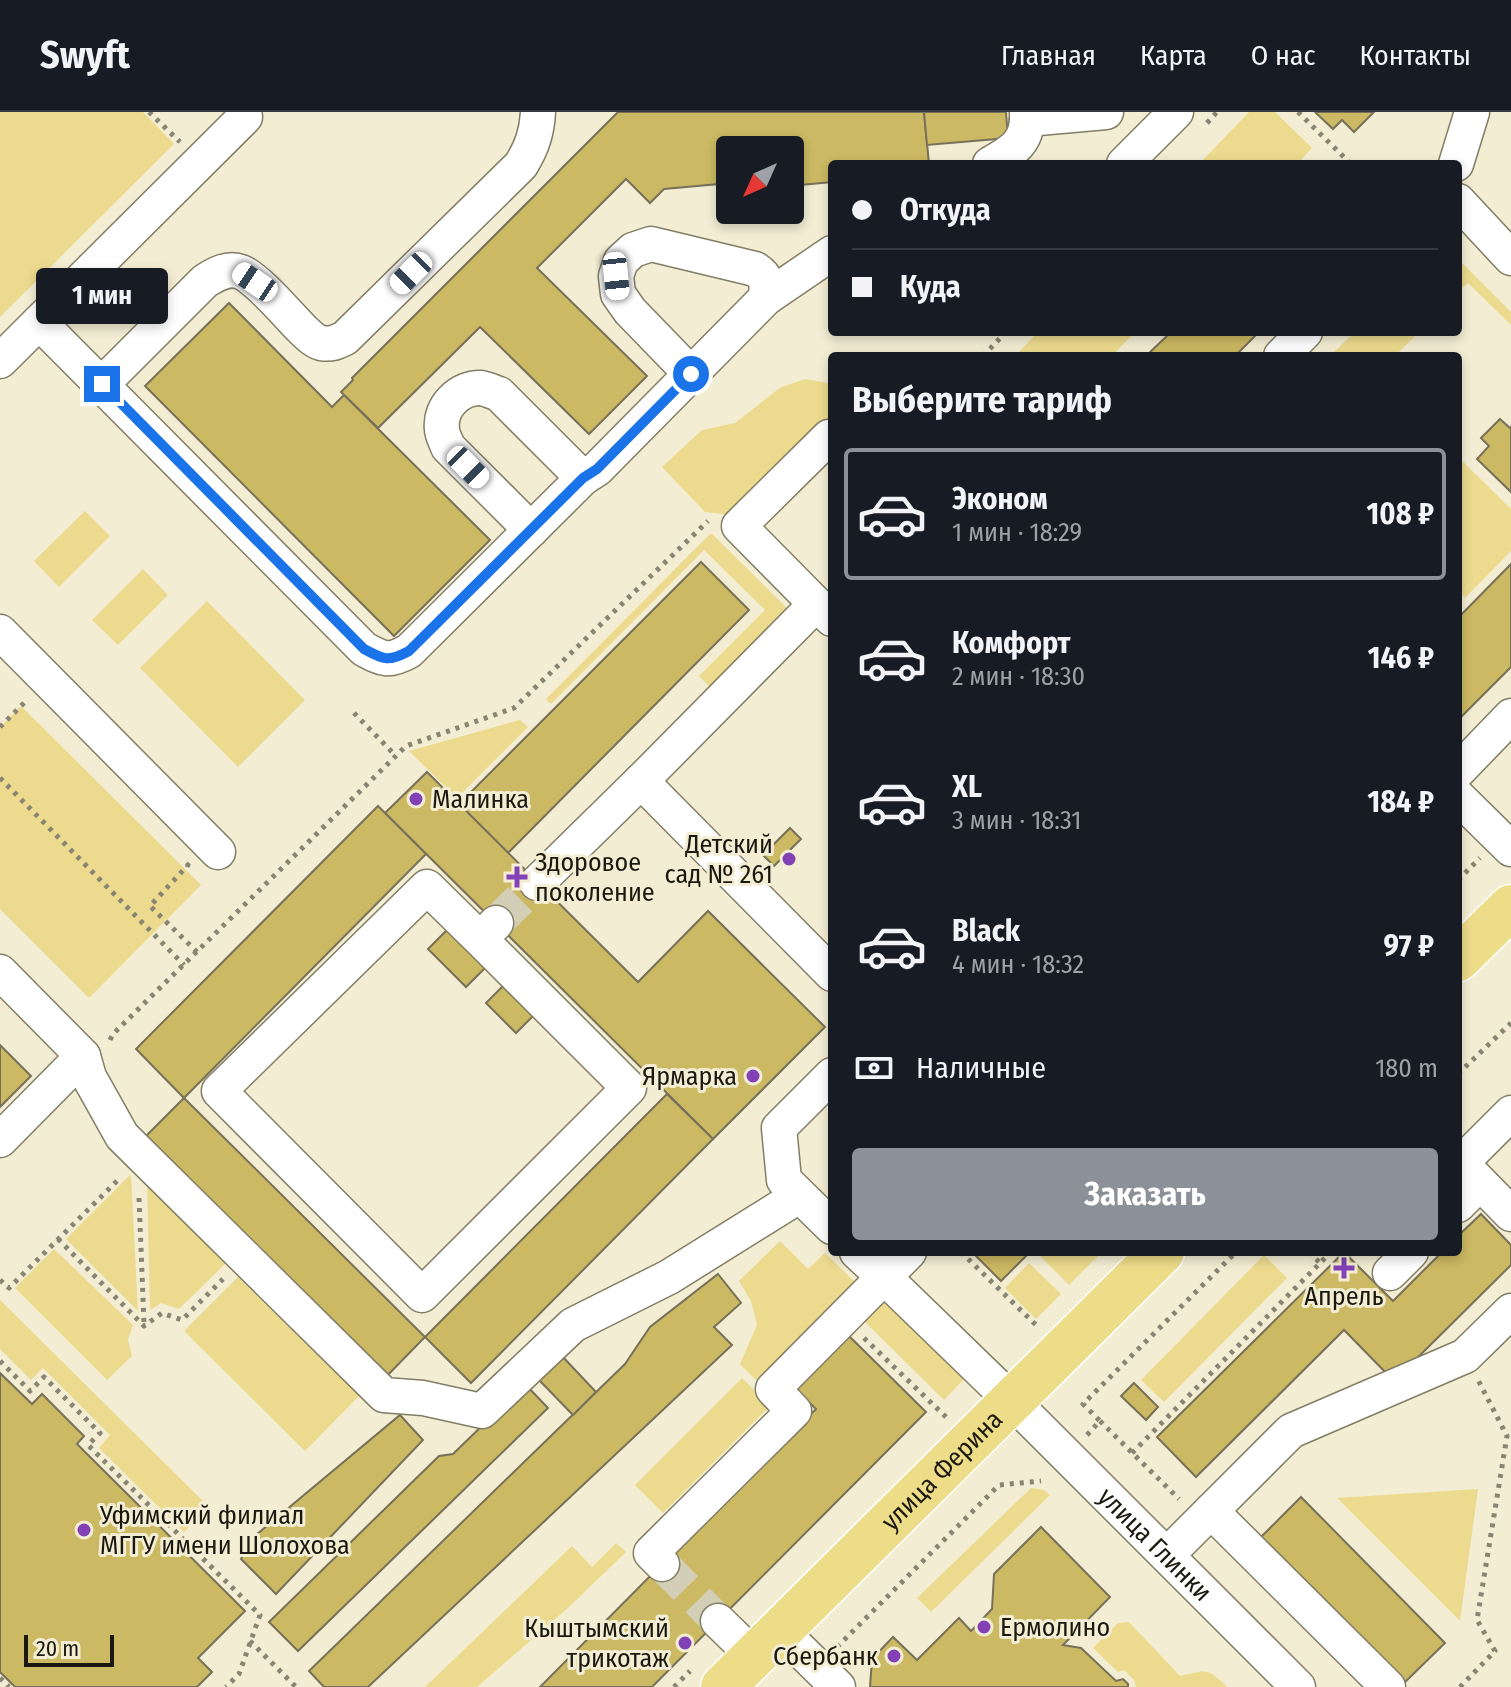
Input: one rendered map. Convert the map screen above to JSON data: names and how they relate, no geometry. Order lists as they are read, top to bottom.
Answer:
{
  "streets": {
    "main road": ["улица Ферина"],
    "street": ["улица Глинки"]
  },
  "crossings": [
    ["улица Ферина", "улица Глинки"]
  ],
  "places": {
    "other": [
      "Малинка",
      "Детский сад № 261",
      "Ярмарка",
      "Уфимский филиал МГГУ имени Шолохова",
      "Ермолино",
      "Кыштымский трикотаж",
      "Сбербанк"
    ],
    "health": ["Здоровое поколение", "Апрель"]
  },
  "scale_bar": "20 m",
  "north": "bottom left",
  "page": {
    "header": "Swyft",
    "nav": [
      "Главная",
      "Карта",
      "О нас",
      "Контакты"
    ],
    "banner": ["Откуда", "Куда"],
    "bubble": "1 мин",
    "heading": "Выберите тариф",
    "list": [
      {
        "name": "Эконом",
        "note": "1 мин · 18:29",
        "value": "108 ₽"
      },
      {
        "name": "Комфорт",
        "note": "2 мин · 18:30",
        "value": "146 ₽"
      },
      {
        "name": "XL",
        "note": "3 мин · 18:31",
        "value": "184 ₽"
      },
      {
        "name": "Black",
        "note": "4 мин · 18:32",
        "value": "97 ₽"
      }
    ],
    "pay": ["Наличные", "180 m"],
    "buttons": "Заказать",
    "scale": "20 m"
  }
}
